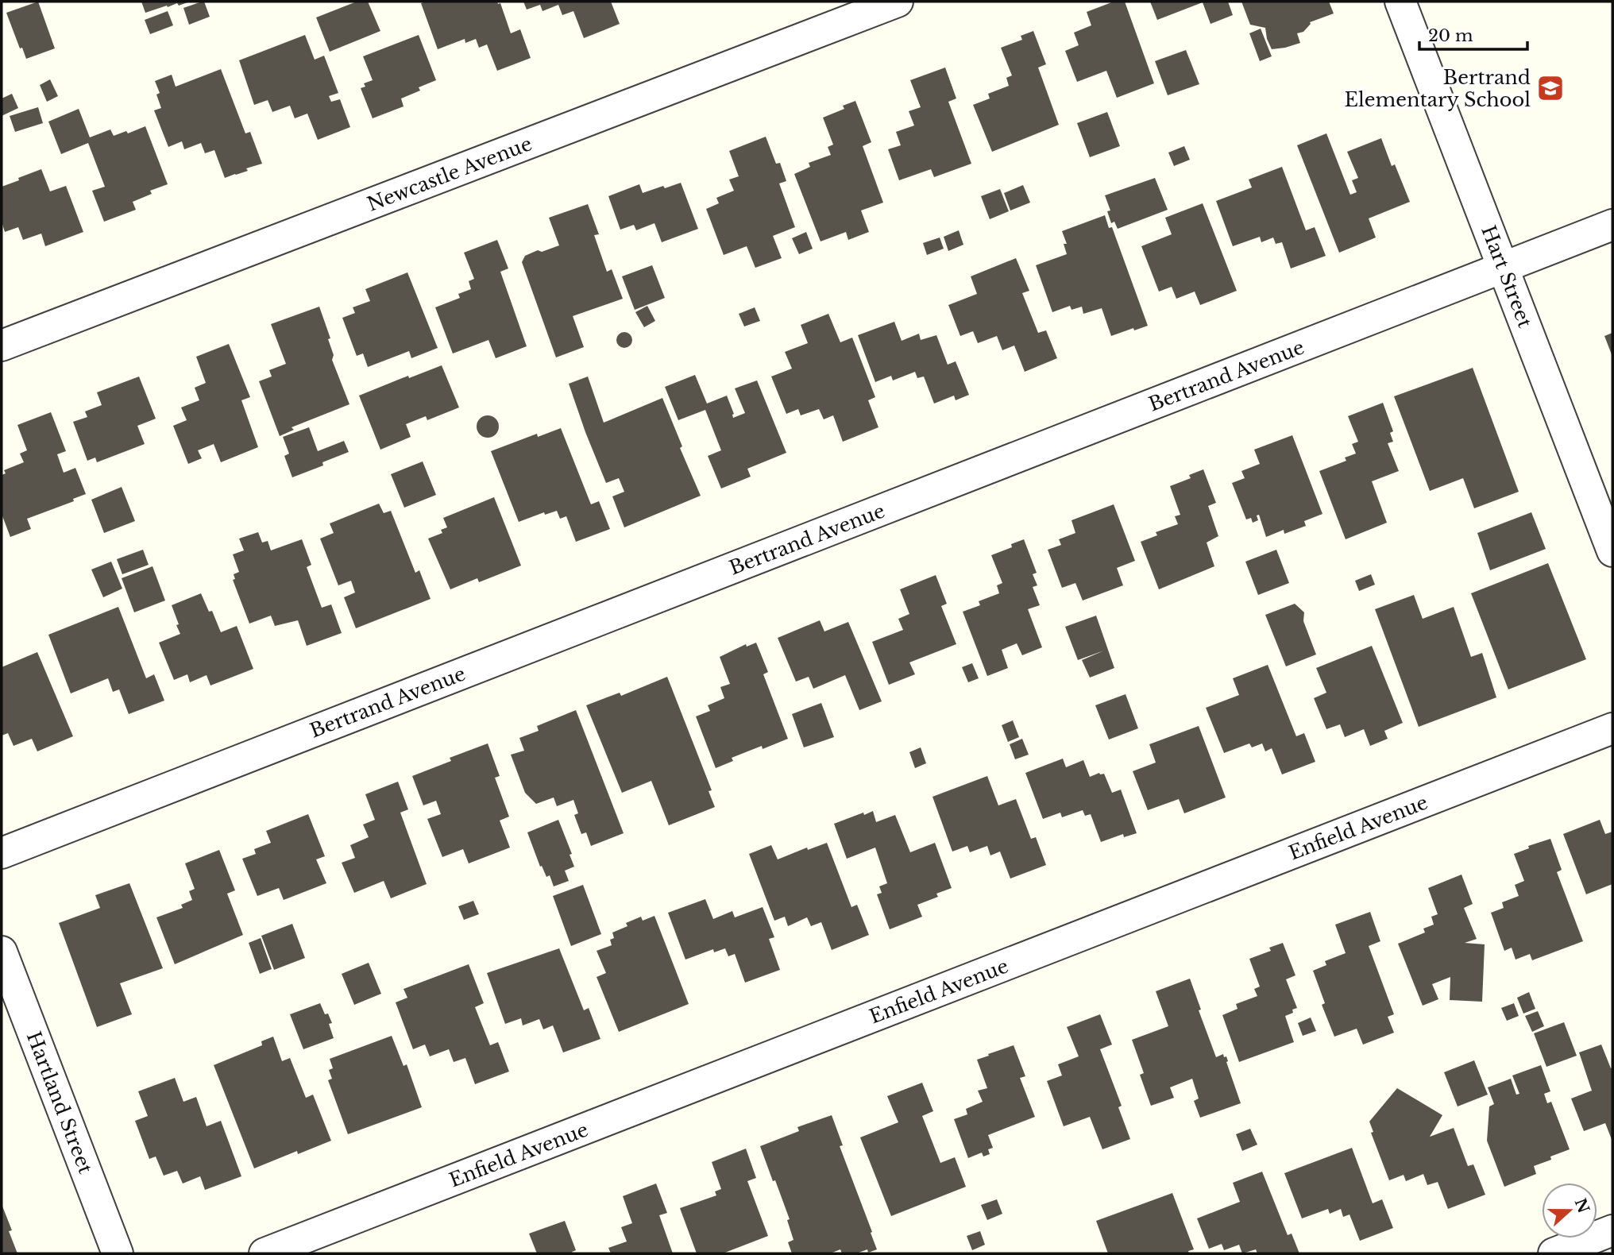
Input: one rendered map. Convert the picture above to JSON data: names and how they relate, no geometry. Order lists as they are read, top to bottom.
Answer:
{
  "streets": {
    "street": [
      "Newcastle Avenue",
      "Hart Street",
      "Bertrand Avenue",
      "Enfield Avenue",
      "Hartland Street"
    ]
  },
  "crossings": [
    ["Hart Street", "Bertrand Avenue"]
  ],
  "places": {
    "school or university": ["Bertrand Elementary School"]
  },
  "scale_bar": "20 m",
  "north": "right"
}
